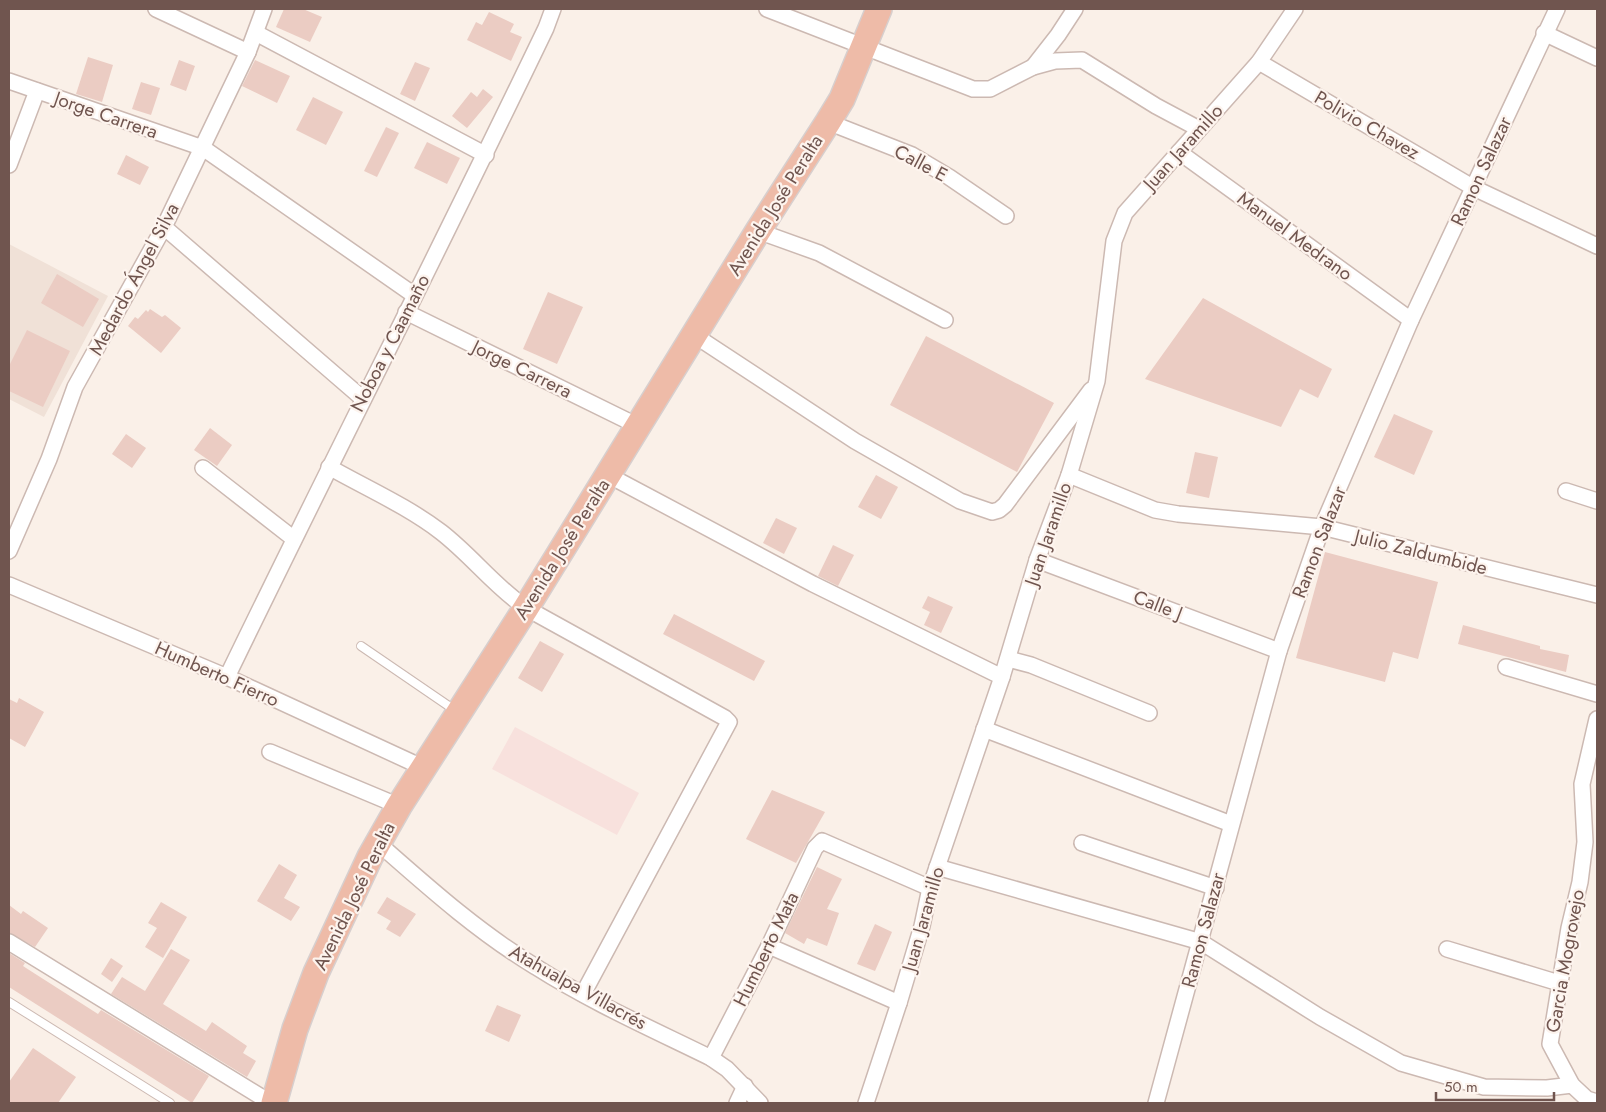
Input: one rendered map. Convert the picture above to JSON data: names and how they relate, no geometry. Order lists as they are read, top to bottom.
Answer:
{
  "streets": {
    "highway": ["Avenida José Peralta"],
    "street": [
      "Jorge Carrera",
      "Polivio Chavez",
      "Juan Jaramillo",
      "Calle E",
      "Ramon Salazar",
      "Manuel Medrano",
      "Medardo Ángel Silva",
      "Noboa y Caamaño",
      "Julio Zaldumbide",
      "Calle J",
      "Humberto Fierro",
      "Humberto Mata",
      "Garcia Mogrovejo",
      "Atahualpa Villacrés"
    ]
  },
  "crossings": [
    ["Jorge Carrera", "Avenida José Peralta"],
    ["Jorge Carrera", "Medardo Ángel Silva"],
    ["Jorge Carrera", "Noboa y Caamaño"],
    ["Polivio Chavez", "Juan Jaramillo"],
    ["Polivio Chavez", "Ramon Salazar"],
    ["Juan Jaramillo", "Manuel Medrano"],
    ["Juan Jaramillo", "Julio Zaldumbide"],
    ["Juan Jaramillo", "Calle J"],
    ["Juan Jaramillo", "Humberto Mata"],
    ["Calle E", "Avenida José Peralta"],
    ["Ramon Salazar", "Manuel Medrano"],
    ["Ramon Salazar", "Julio Zaldumbide"],
    ["Ramon Salazar", "Calle J"],
    ["Avenida José Peralta", "Humberto Fierro"],
    ["Avenida José Peralta", "Atahualpa Villacrés"],
    ["Noboa y Caamaño", "Humberto Fierro"],
    ["Humberto Mata", "Atahualpa Villacrés"]
  ],
  "scale_bar": "50 m"
}
